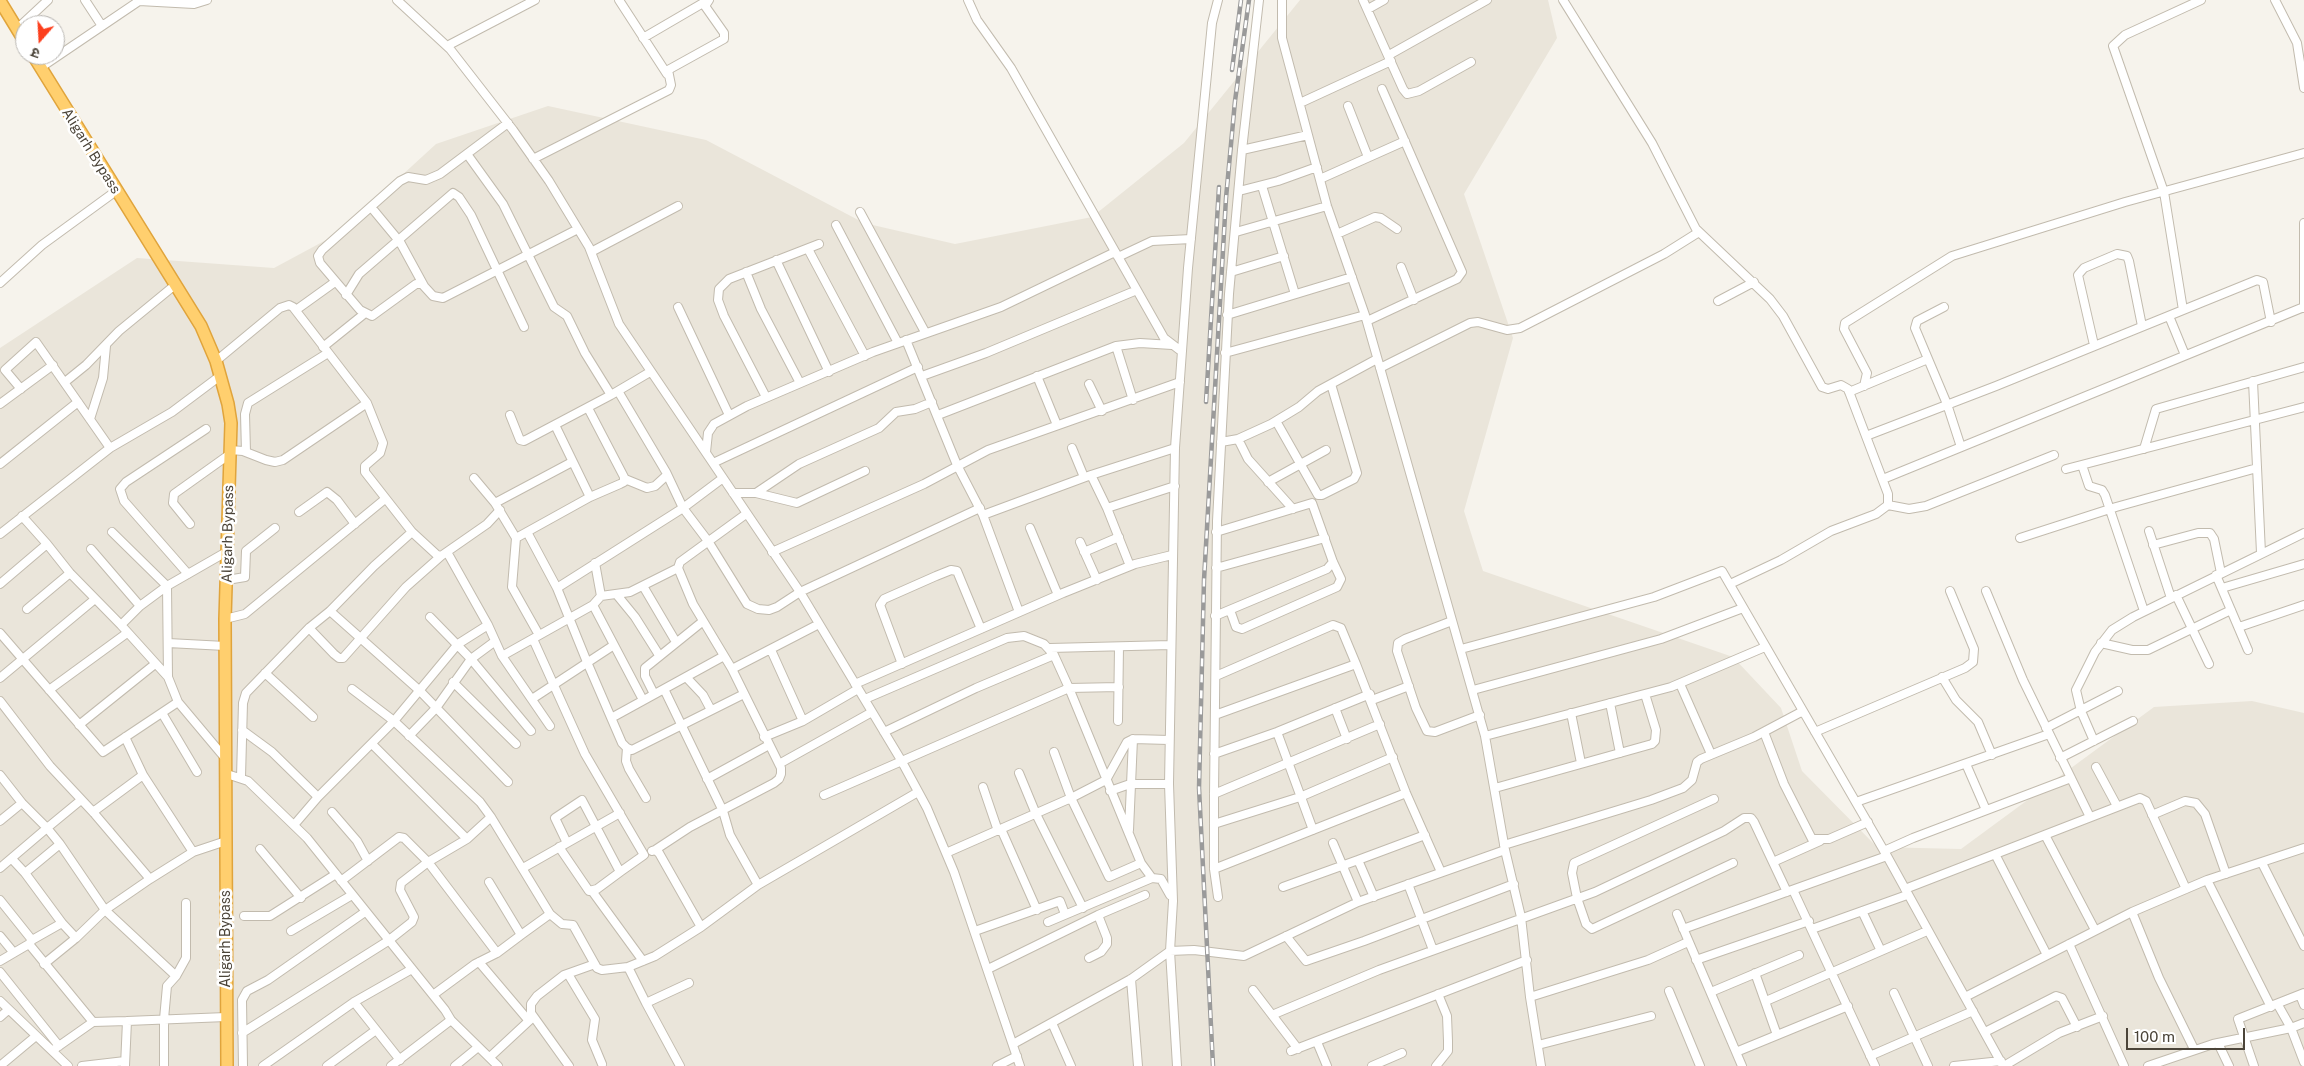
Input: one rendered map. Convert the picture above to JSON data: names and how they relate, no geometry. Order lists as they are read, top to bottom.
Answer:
{
  "streets": {
    "highway": ["Aligarh Bypass"]
  },
  "scale_bar": "100 m",
  "north": "bottom"
}
